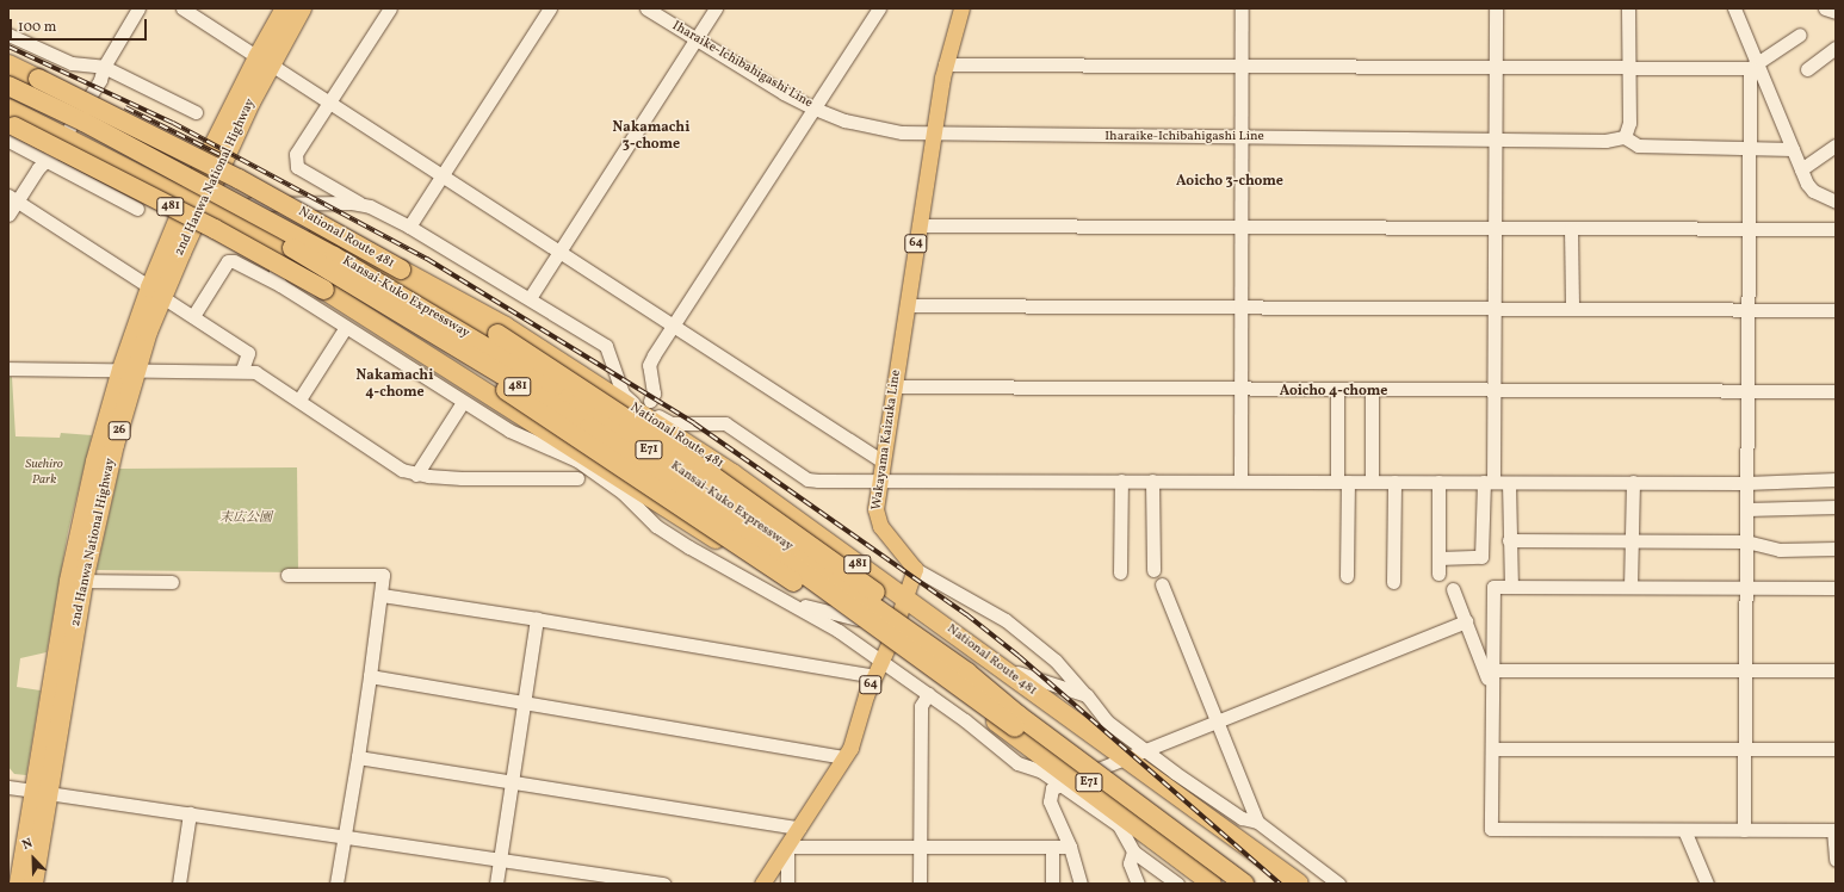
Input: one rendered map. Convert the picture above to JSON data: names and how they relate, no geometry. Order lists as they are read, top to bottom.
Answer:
{
  "streets": {
    "highway": [
      "2nd Hanwa National Highway",
      "481",
      "National Route 481",
      "Kansai-Kuko Expressway",
      "26",
      "E71"
    ],
    "main road": ["64", "Wakayama Kaizuka Line"],
    "street": ["Iharaike-Ichibahigashi Line"]
  },
  "crossings": [
    ["Iharaike-Ichibahigashi Line", "Wakayama Kaizuka Line"],
    ["2nd Hanwa National Highway", "481"],
    ["481", "National Route 481"],
    ["481", "64"],
    ["National Route 481", "64"],
    ["64", "Wakayama Kaizuka Line"]
  ],
  "districts": [
    "Nakamachi 3-chome",
    "Aoicho 3-chome",
    "Nakamachi 4-chome",
    "Aoicho 4-chome"
  ],
  "parks": ["Suehiro Park", "末広公園"],
  "scale_bar": "100 m",
  "north": "top left"
}
